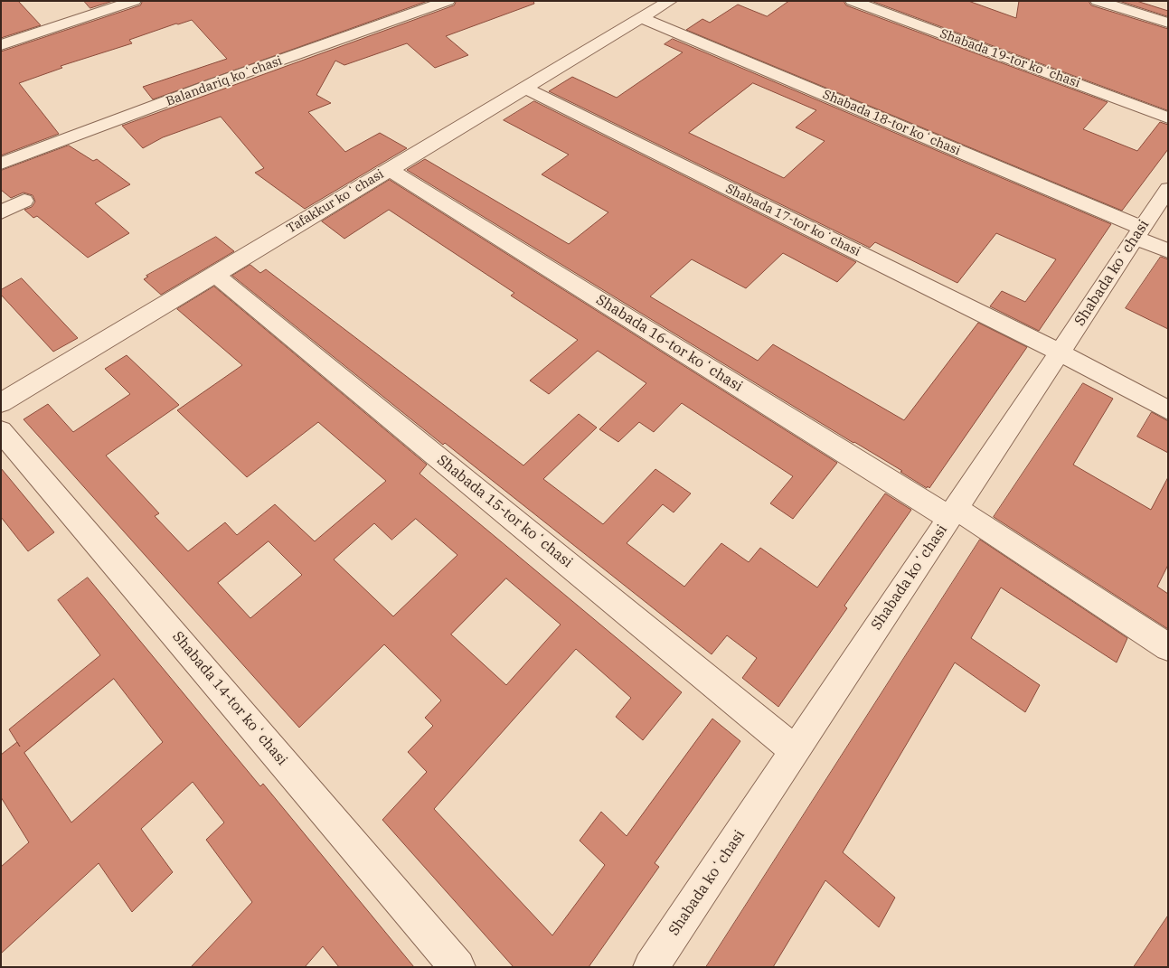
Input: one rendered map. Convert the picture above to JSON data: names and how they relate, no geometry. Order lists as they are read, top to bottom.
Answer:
{
  "streets": {
    "street": [
      "Shabada 19-tor koʻchasi",
      "Balandariq koʻchasi",
      "Shabada 18-tor koʻchasi",
      "Tafakkur koʻchasi",
      "Shabada 17-tor koʻchasi",
      "Shabada koʻchasi",
      "Shabada 16-tor koʻchasi",
      "Shabada 15-tor koʻchasi",
      "Shabada 14-tor koʻchasi"
    ]
  },
  "crossings": [
    ["Shabada 18-tor koʻchasi", "Tafakkur koʻchasi"],
    ["Shabada 18-tor koʻchasi", "Shabada koʻchasi"],
    ["Tafakkur koʻchasi", "Shabada 17-tor koʻchasi"],
    ["Tafakkur koʻchasi", "Shabada 16-tor koʻchasi"],
    ["Tafakkur koʻchasi", "Shabada 15-tor koʻchasi"],
    ["Shabada 17-tor koʻchasi", "Shabada koʻchasi"],
    ["Shabada koʻchasi", "Shabada 16-tor koʻchasi"],
    ["Shabada koʻchasi", "Shabada 15-tor koʻchasi"]
  ]
}
